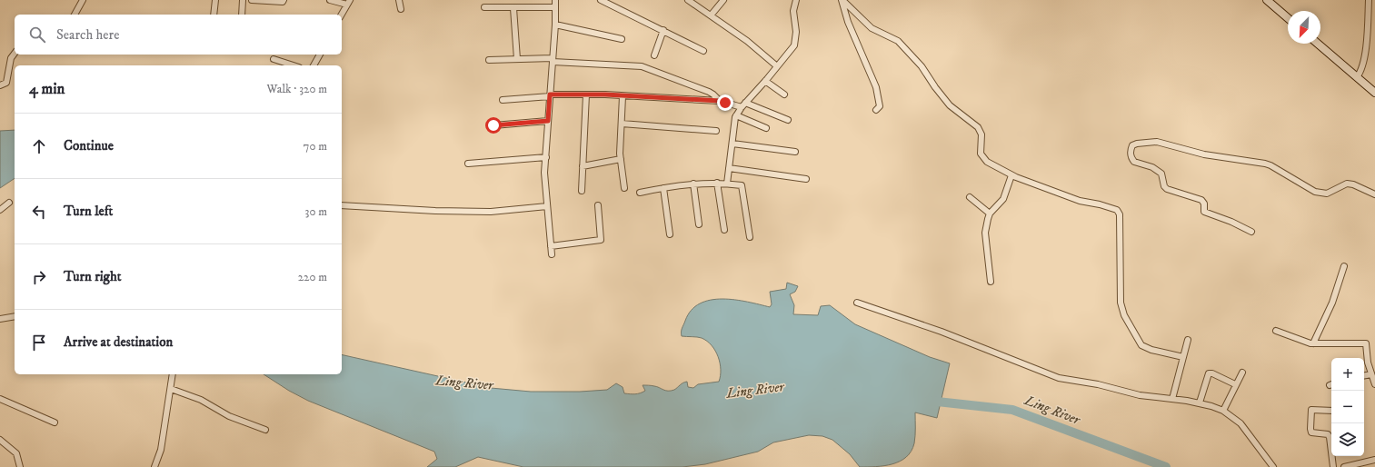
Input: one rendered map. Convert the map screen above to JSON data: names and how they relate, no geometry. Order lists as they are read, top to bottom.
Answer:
{
  "water": ["Ling River"],
  "north": "bottom left",
  "page": {
    "search": "Search here",
    "heading": ["4 min", "Walk · 320 m"],
    "list": [
      ["Continue", "70 m"],
      ["Turn left", "30 m"],
      ["Turn right", "220 m"],
      "Arrive at destination"
    ],
    "map_buttons": ["+", "−"]
  }
}
